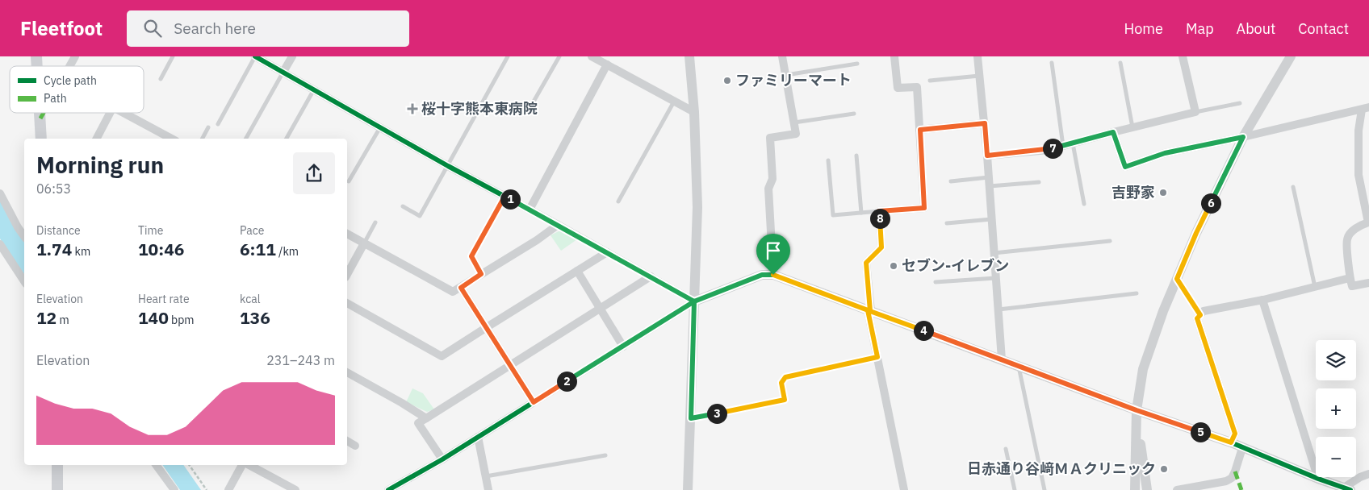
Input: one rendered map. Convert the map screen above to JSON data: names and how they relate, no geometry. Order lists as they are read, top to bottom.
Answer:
{
  "places": {
    "other": [
      "ファミリーマート",
      "吉野家",
      "セブン-イレブン",
      "日赤通り谷﨑ＭＡクリニック"
    ],
    "health": ["桜十字熊本東病院"]
  },
  "legend": ["Cycle path", "Path"],
  "page": {
    "header": "Fleetfoot",
    "search": "Search here",
    "nav": [
      "Home",
      "Map",
      "About",
      "Contact"
    ],
    "pins": [
      "7",
      "1",
      "6",
      "8",
      "4",
      "2",
      "3",
      "5"
    ],
    "heading": ["Morning run", "06:53"],
    "stats": [
      ["Distance", "1.74 km"],
      ["Time", "10:46"],
      ["Pace", "6:11 /km"],
      ["Elevation", "12 m"],
      ["Heart rate", "140 bpm"],
      ["kcal", "136"]
    ],
    "map_buttons": ["+", "−"],
    "chart": ["Elevation", "231–243 m"]
  }
}
